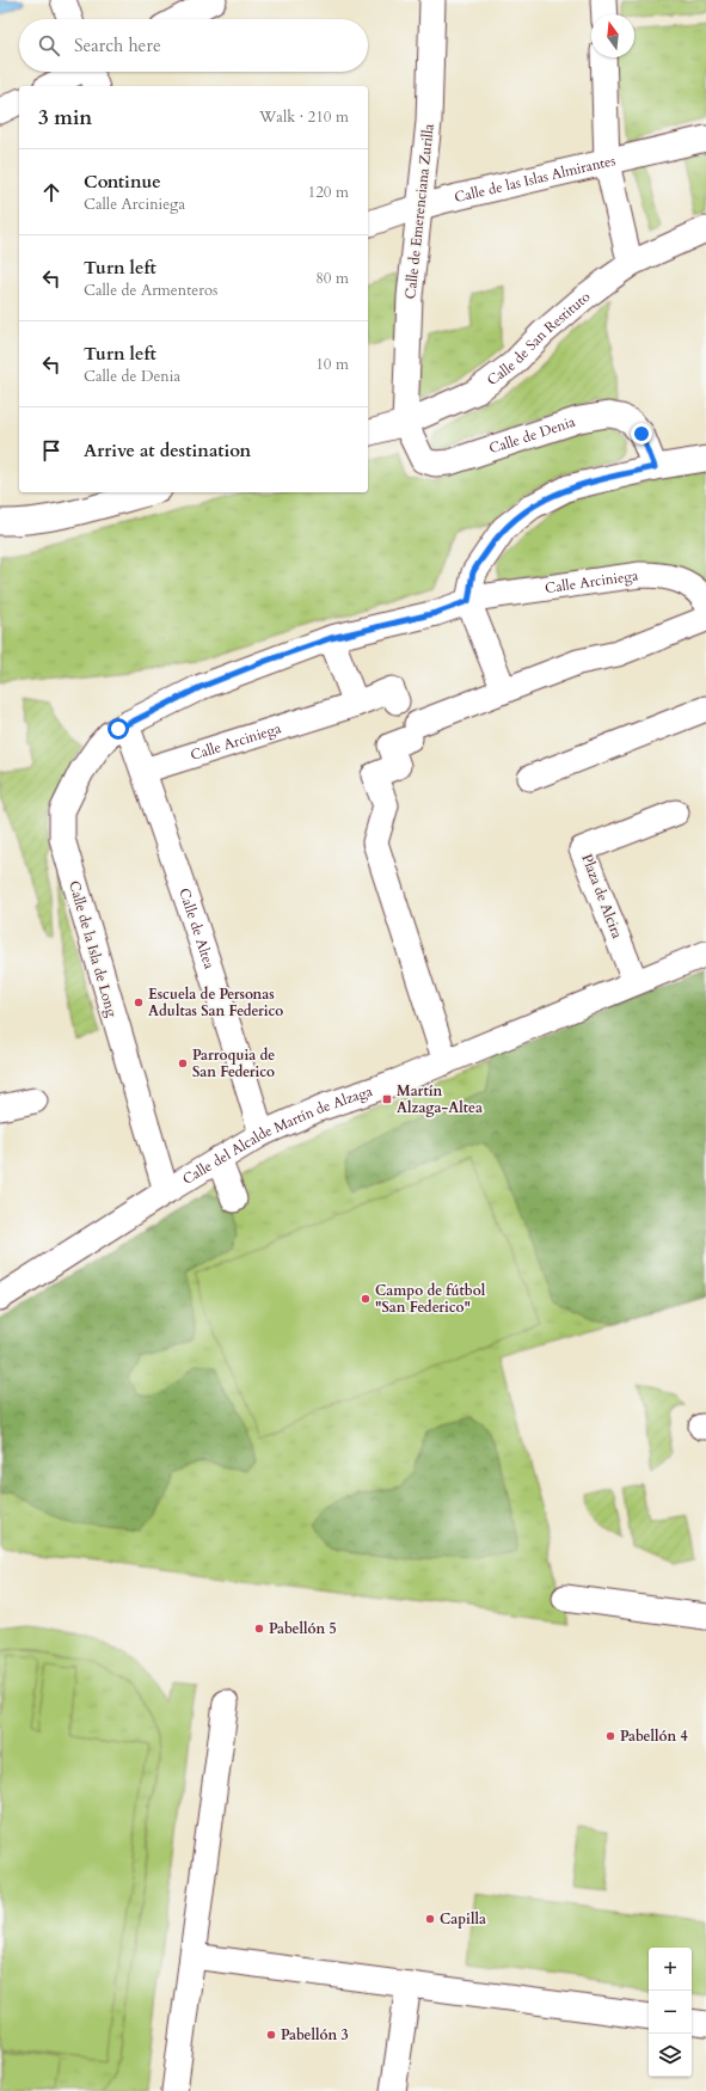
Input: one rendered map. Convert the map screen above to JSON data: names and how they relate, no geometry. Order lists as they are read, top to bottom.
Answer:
{
  "streets": {
    "street": [
      "Calle de las Islas Almirantes",
      "Calle de Emerenciana Zurilla",
      "Calle de San Restituto",
      "Calle de Denia",
      "Calle Arciniega",
      "Plaza de Alcira",
      "Calle de Altea",
      "Calle de la Isla de Long",
      "Calle del Alcalde Martín de Alzaga"
    ]
  },
  "crossings": [
    ["Calle de las Islas Almirantes", "Calle de Emerenciana Zurilla"],
    ["Calle de Emerenciana Zurilla", "Calle de San Restituto"],
    ["Calle de Emerenciana Zurilla", "Calle de Denia"],
    ["Calle de San Restituto", "Calle de Denia"],
    ["Calle Arciniega", "Calle de Altea"],
    ["Calle Arciniega", "Calle de la Isla de Long"],
    ["Plaza de Alcira", "Calle del Alcalde Martín de Alzaga"],
    ["Calle de Altea", "Calle de la Isla de Long"],
    ["Calle de Altea", "Calle del Alcalde Martín de Alzaga"],
    ["Calle de la Isla de Long", "Calle del Alcalde Martín de Alzaga"]
  ],
  "places": {
    "other": [
      "Escuela de Personas Adultas San Federico",
      "Parroquia de San Federico",
      "Campo de fútbol \"San Federico\"",
      "Pabellón 5",
      "Pabellón 4",
      "Capilla",
      "Pabellón 3"
    ],
    "transit": ["Martín Alzaga-Altea"]
  },
  "north": "top",
  "page": {
    "search": "Search here",
    "heading": ["3 min", "Walk · 210 m"],
    "list": [
      ["Continue", "Calle Arciniega", "120 m"],
      ["Turn left", "Calle de Armenteros", "80 m"],
      ["Turn left", "Calle de Denia", "10 m"],
      "Arrive at destination"
    ],
    "map_buttons": ["+", "−"]
  }
}
